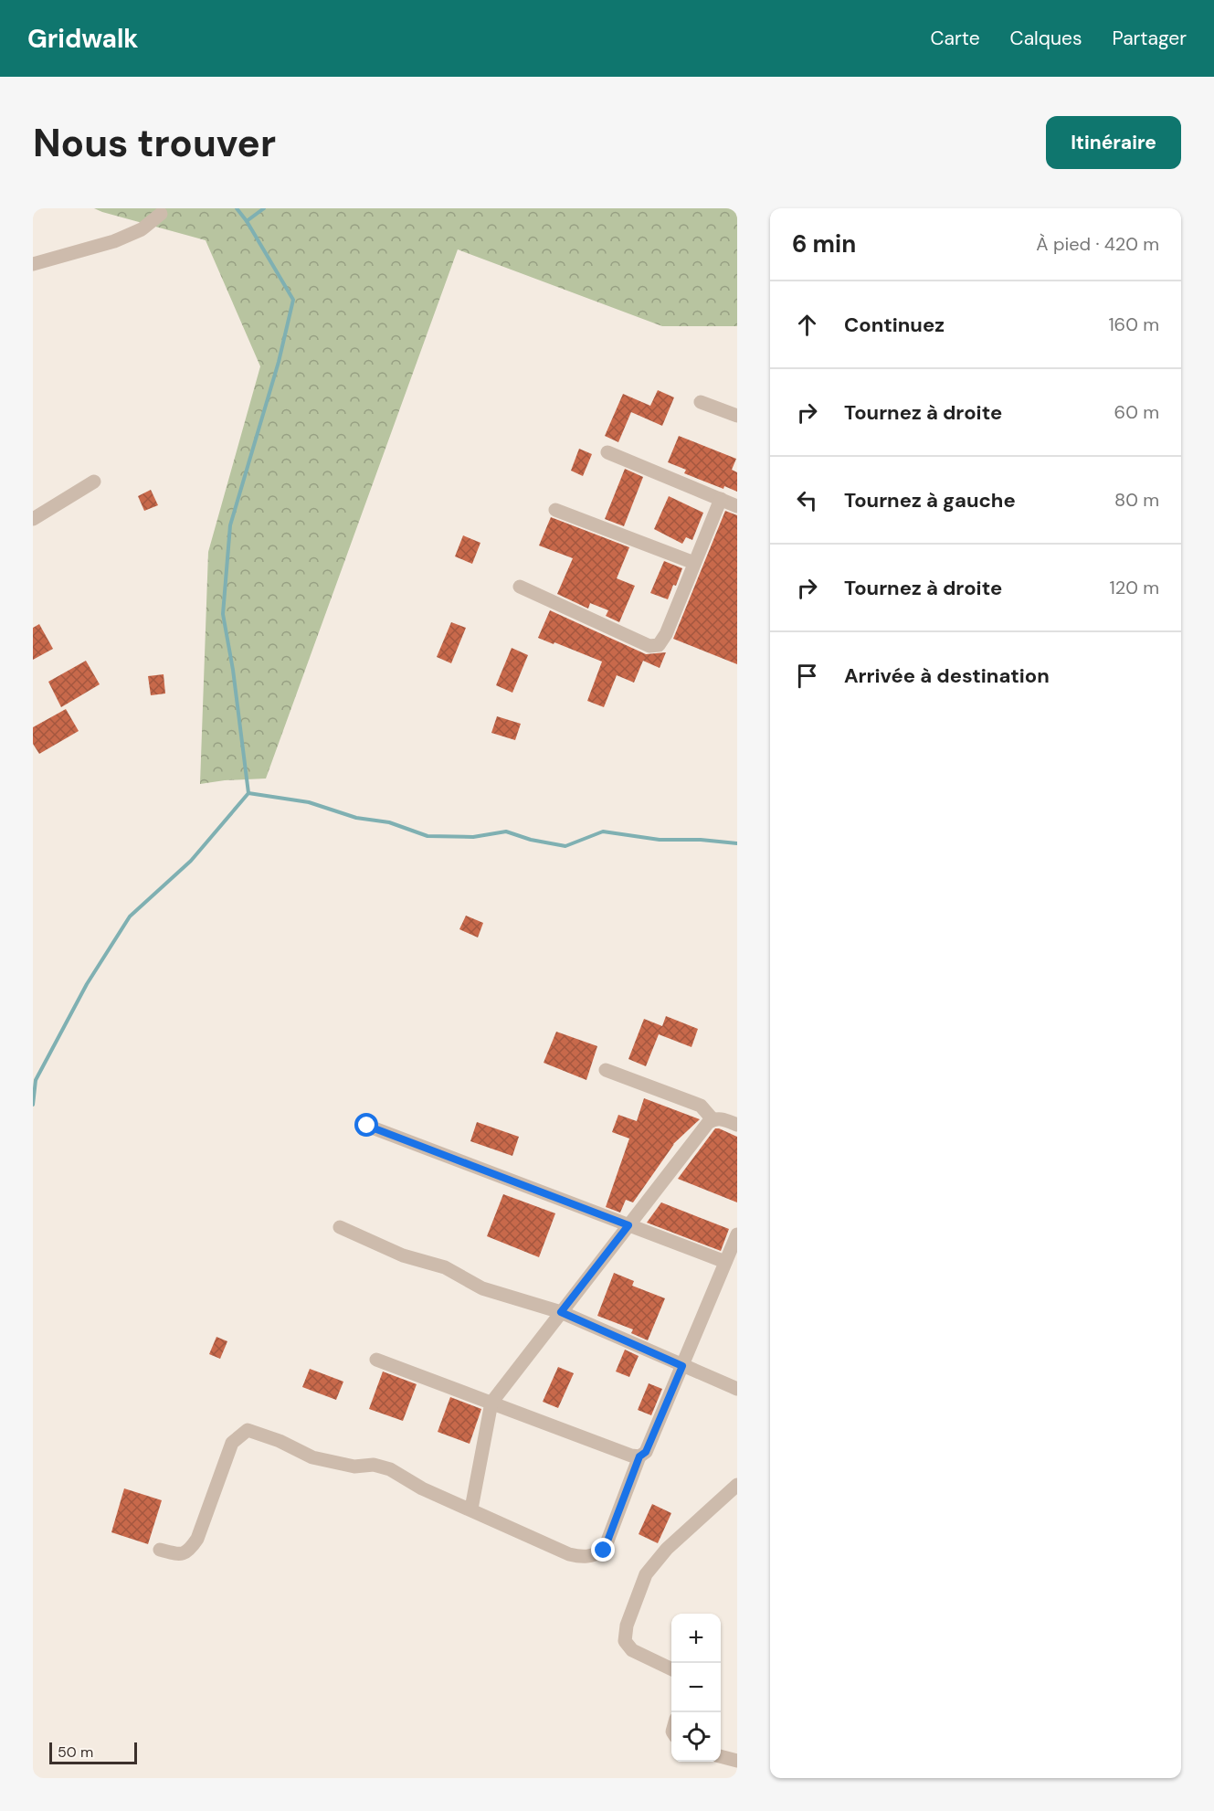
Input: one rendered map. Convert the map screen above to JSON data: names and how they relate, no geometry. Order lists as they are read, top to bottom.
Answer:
{
  "scale_bar": "50 m",
  "page": {
    "header": "Gridwalk",
    "nav": ["Carte", "Calques", "Partager"],
    "buttons": "Itinéraire",
    "title": "Nous trouver",
    "heading": ["6 min", "À pied · 420 m"],
    "list": [
      ["Continuez", "160 m"],
      ["Tournez à droite", "60 m"],
      ["Tournez à gauche", "80 m"],
      ["Tournez à droite", "120 m"],
      "Arrivée à destination"
    ],
    "map_buttons": ["+", "−"],
    "scale": "50 m"
  }
}
